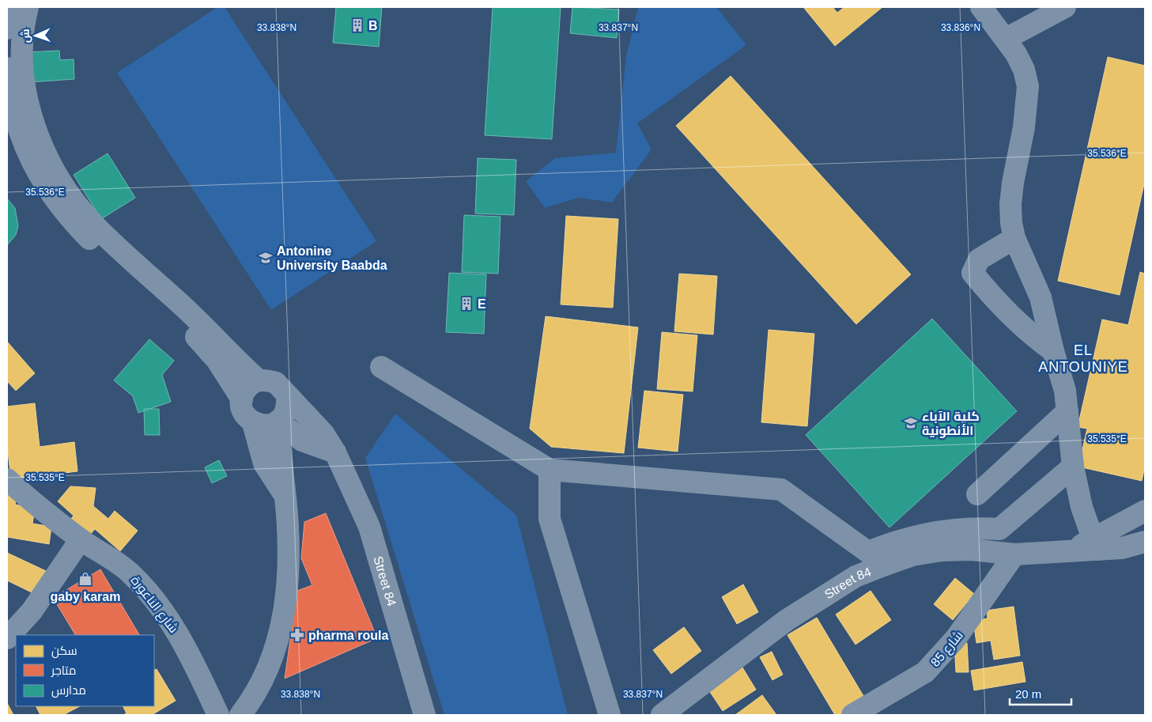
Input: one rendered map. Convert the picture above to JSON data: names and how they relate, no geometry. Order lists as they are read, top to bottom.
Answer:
{
  "streets": {
    "street": ["Street 84", "شارع الناعورة", "شارع 85"]
  },
  "crossings": [
    ["Street 84", "شارع 85"]
  ],
  "districts": ["EL ANTOUNIYE"],
  "places": {
    "building": ["B", "E"],
    "school or university": ["Antonine University Baabda", "كلية الآباء الأنطونية"],
    "shop": ["gaby karam"],
    "pharmacy": ["pharma roula"]
  },
  "legend": ["سكن", "متاجر", "مدارس"],
  "scale_bar": "20 m",
  "north": "left",
  "coordinates": [
    "33.838°N",
    "33.837°N",
    "33.836°N",
    "35.536°E",
    "35.535°E"
  ]
}
